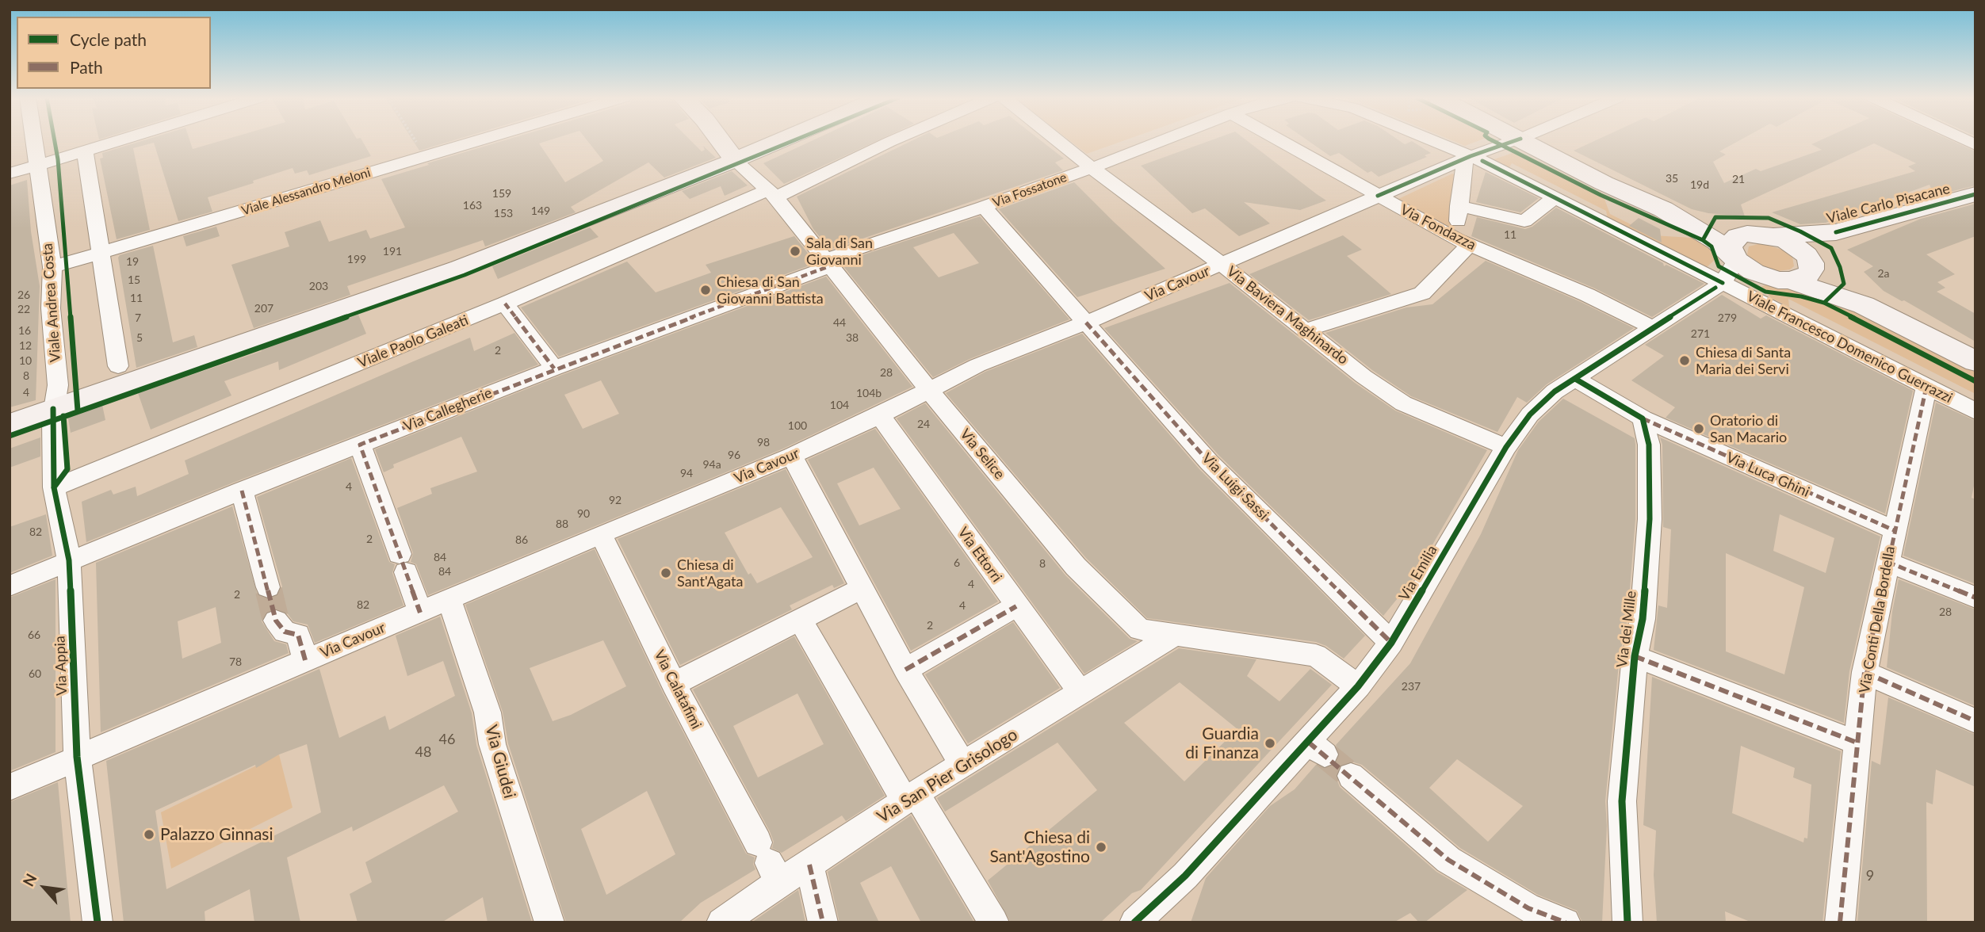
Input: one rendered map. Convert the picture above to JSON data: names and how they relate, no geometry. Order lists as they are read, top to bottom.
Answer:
{
  "streets": {
    "street": [
      "Via Fossatone",
      "Viale Alessandro Meloni",
      "Viale Carlo Pisacane",
      "Via Fondazza",
      "Via Cavour",
      "Viale Andrea Costa",
      "Via Baviera Maghinardo",
      "Viale Paolo Galeati",
      "Viale Francesco Domenico Guerrazzi",
      "Via Callegherie",
      "Via Selice",
      "Via Luca Ghini",
      "Via Luigi Sassi",
      "Via Ettorri",
      "Via Emilia",
      "Via Conti Della Bordella",
      "Via dei Mille",
      "Via Appia",
      "Via Calatafimi",
      "Via Giudei",
      "Via San Pier Grisologo"
    ]
  },
  "crossings": [
    ["Via Fossatone", "Via Baviera Maghinardo"],
    ["Via Fossatone", "Via Callegherie"],
    ["Via Fossatone", "Via Selice"],
    ["Via Fossatone", "Via Luigi Sassi"],
    ["Viale Alessandro Meloni", "Viale Andrea Costa"],
    ["Via Fondazza", "Via Cavour"],
    ["Via Fondazza", "Via Emilia"],
    ["Via Cavour", "Via Baviera Maghinardo"],
    ["Via Cavour", "Viale Francesco Domenico Guerrazzi"],
    ["Via Cavour", "Via Selice"],
    ["Via Cavour", "Via Luigi Sassi"],
    ["Via Cavour", "Via Ettorri"],
    ["Via Cavour", "Via Appia"],
    ["Via Cavour", "Via Calatafimi"],
    ["Via Cavour", "Via Giudei"],
    ["Viale Andrea Costa", "Via Appia"],
    ["Via Baviera Maghinardo", "Via Emilia"],
    ["Viale Paolo Galeati", "Via Selice"],
    ["Viale Paolo Galeati", "Via Appia"],
    ["Viale Francesco Domenico Guerrazzi", "Via Emilia"],
    ["Viale Francesco Domenico Guerrazzi", "Via Conti Della Bordella"],
    ["Via Callegherie", "Via Selice"],
    ["Via Callegherie", "Via Appia"],
    ["Via Selice", "Via Emilia"],
    ["Via Selice", "Via San Pier Grisologo"],
    ["Via Luca Ghini", "Via Conti Della Bordella"],
    ["Via Luca Ghini", "Via dei Mille"],
    ["Via Luigi Sassi", "Via Emilia"],
    ["Via Ettorri", "Via San Pier Grisologo"],
    ["Via Calatafimi", "Via San Pier Grisologo"]
  ],
  "places": [
    "Sala di San Giovanni",
    "Chiesa di San Giovanni Battista",
    "Chiesa di Santa Maria dei Servi",
    "Oratorio di San Macario",
    "Chiesa di Sant'Agata",
    "Guardia di Finanza",
    "Palazzo Ginnasi",
    "Chiesa di Sant'Agostino"
  ],
  "house_numbers": [
    "35",
    "21",
    "19d",
    "159",
    "163",
    "149",
    "153",
    "11",
    "191",
    "199",
    "19",
    "2a",
    "15",
    "203",
    "26",
    "11",
    "207",
    "22",
    "7",
    "279",
    "44",
    "16",
    "271",
    "5",
    "38",
    "12",
    "2",
    "10",
    "28",
    "8",
    "4",
    "104b",
    "104",
    "24",
    "100",
    "98",
    "96",
    "94a",
    "94",
    "4",
    "92",
    "90",
    "88",
    "82",
    "2",
    "86",
    "84",
    "6",
    "8",
    "84",
    "4",
    "2",
    "82",
    "4",
    "28",
    "2",
    "66",
    "78",
    "60",
    "237",
    "46",
    "48",
    "9"
  ],
  "legend": ["Cycle path", "Path"],
  "north": "top left"
}
